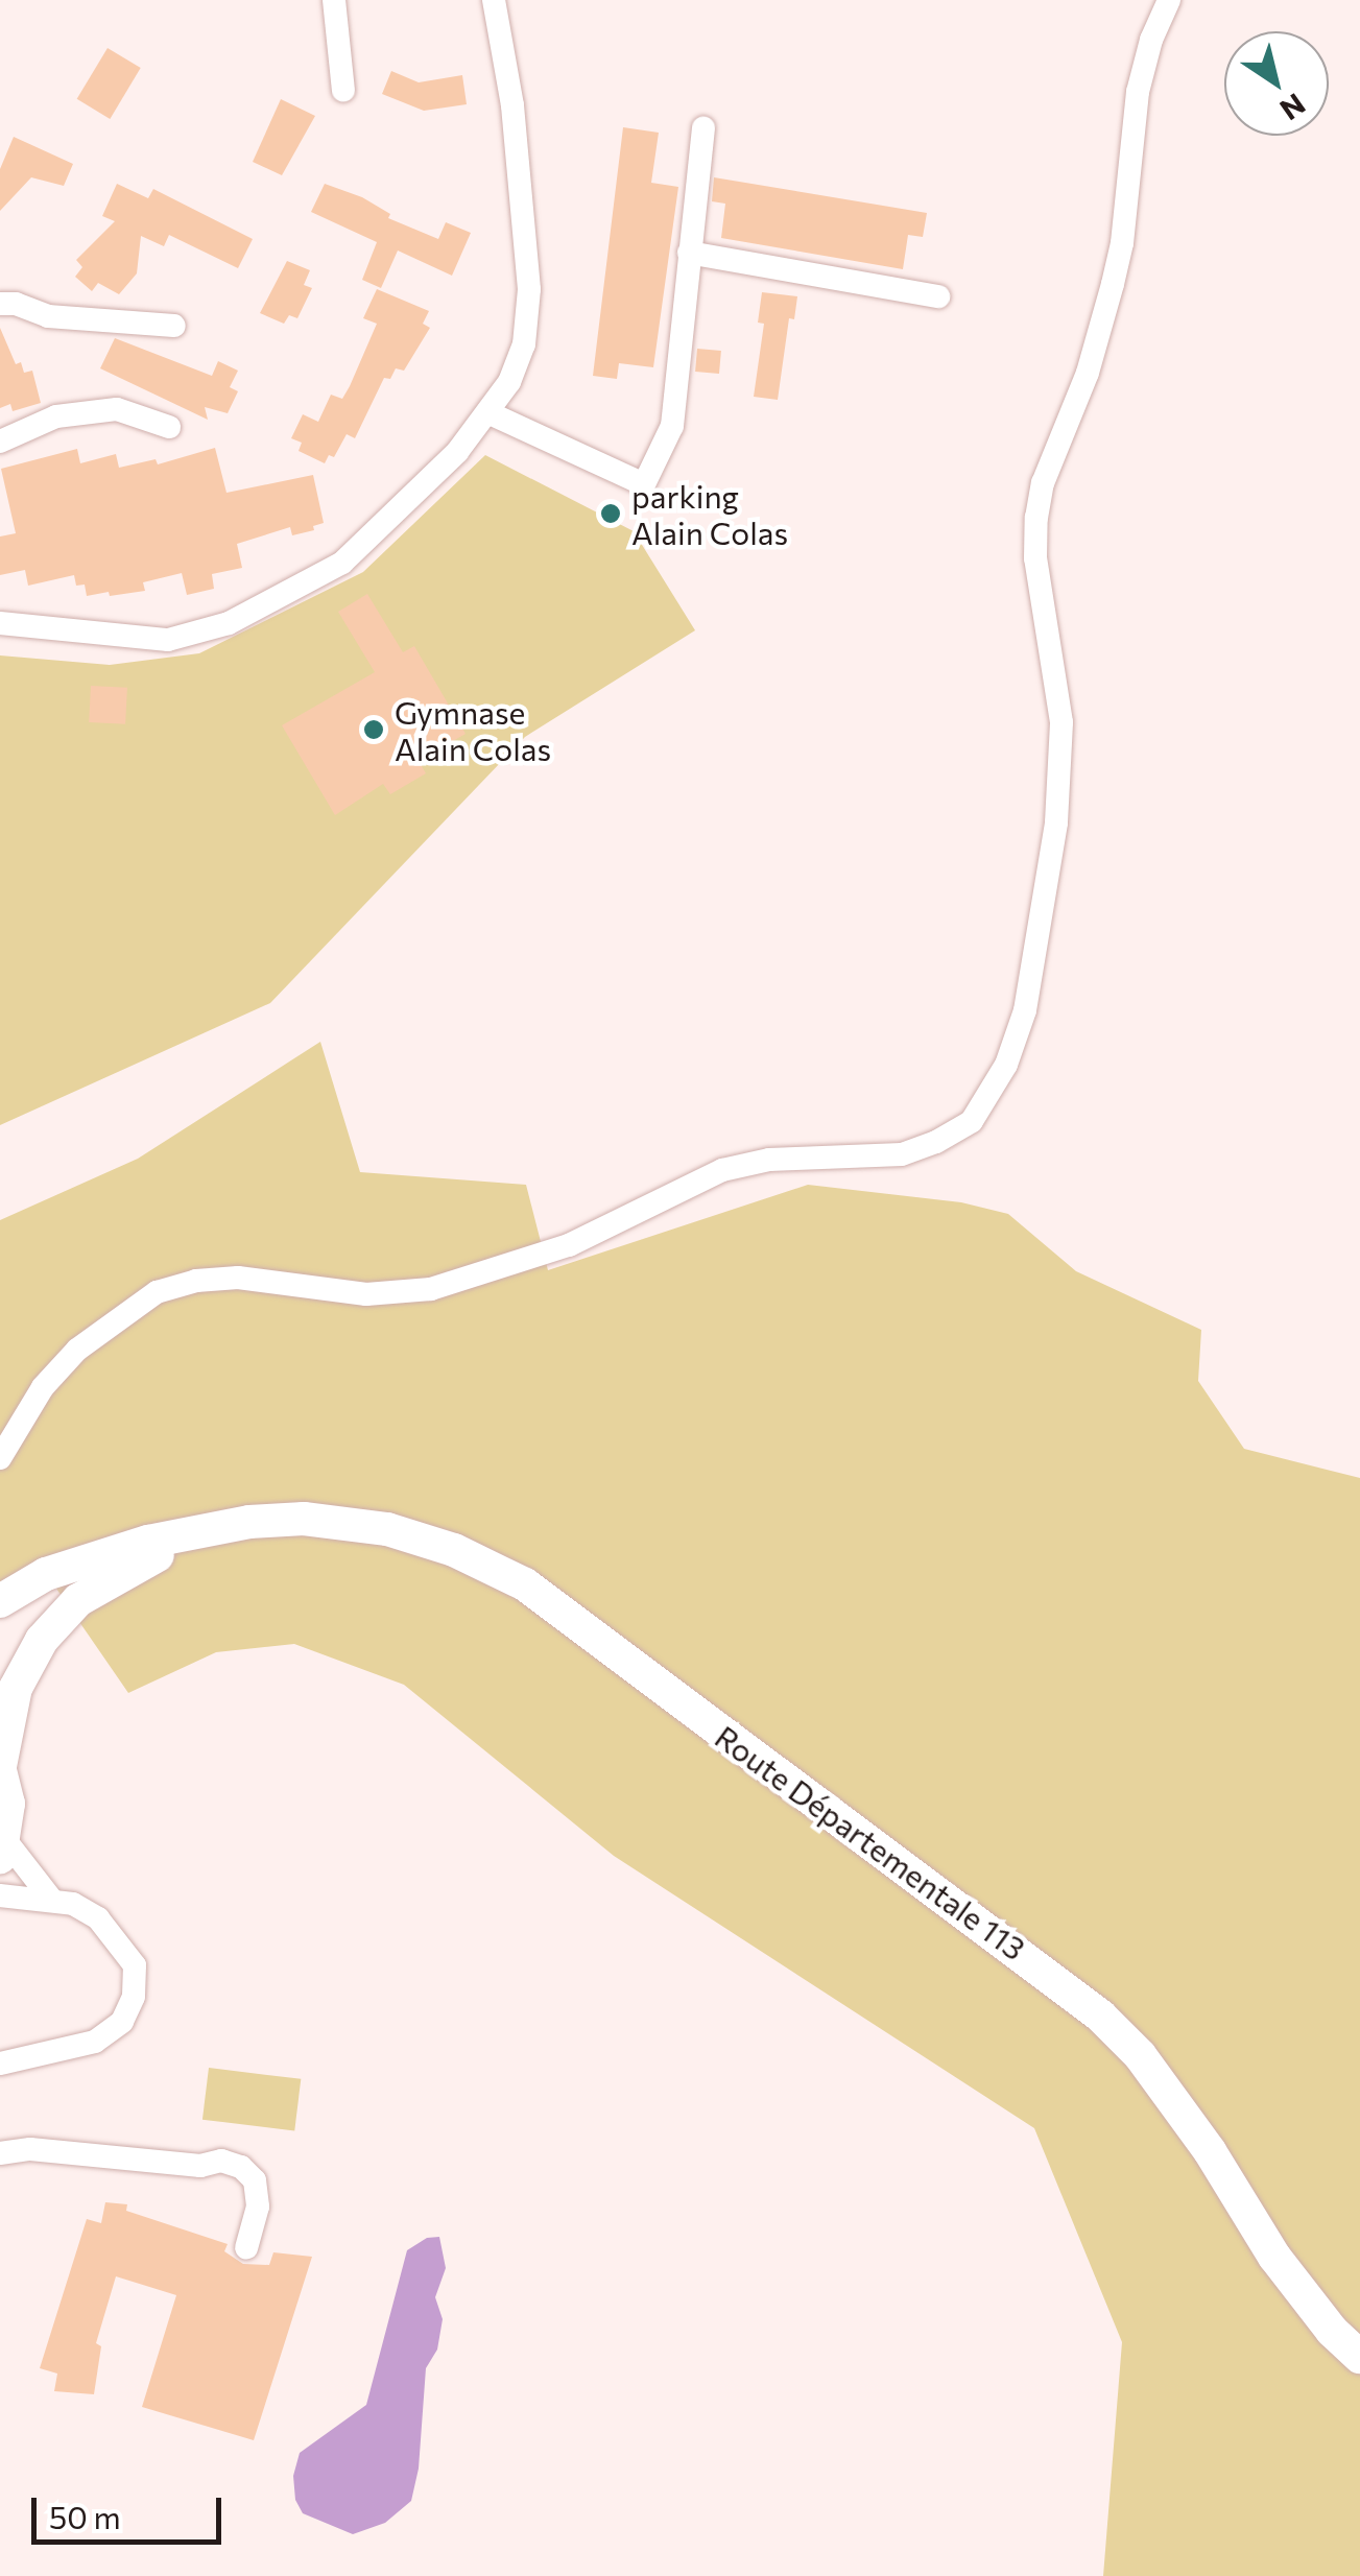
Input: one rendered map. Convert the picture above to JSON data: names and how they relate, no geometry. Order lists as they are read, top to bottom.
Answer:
{
  "streets": {
    "main road": ["Route Départementale 113"]
  },
  "places": ["parking Alain Colas", "Gymnase Alain Colas"],
  "scale_bar": "50 m",
  "north": "bottom right"
}
